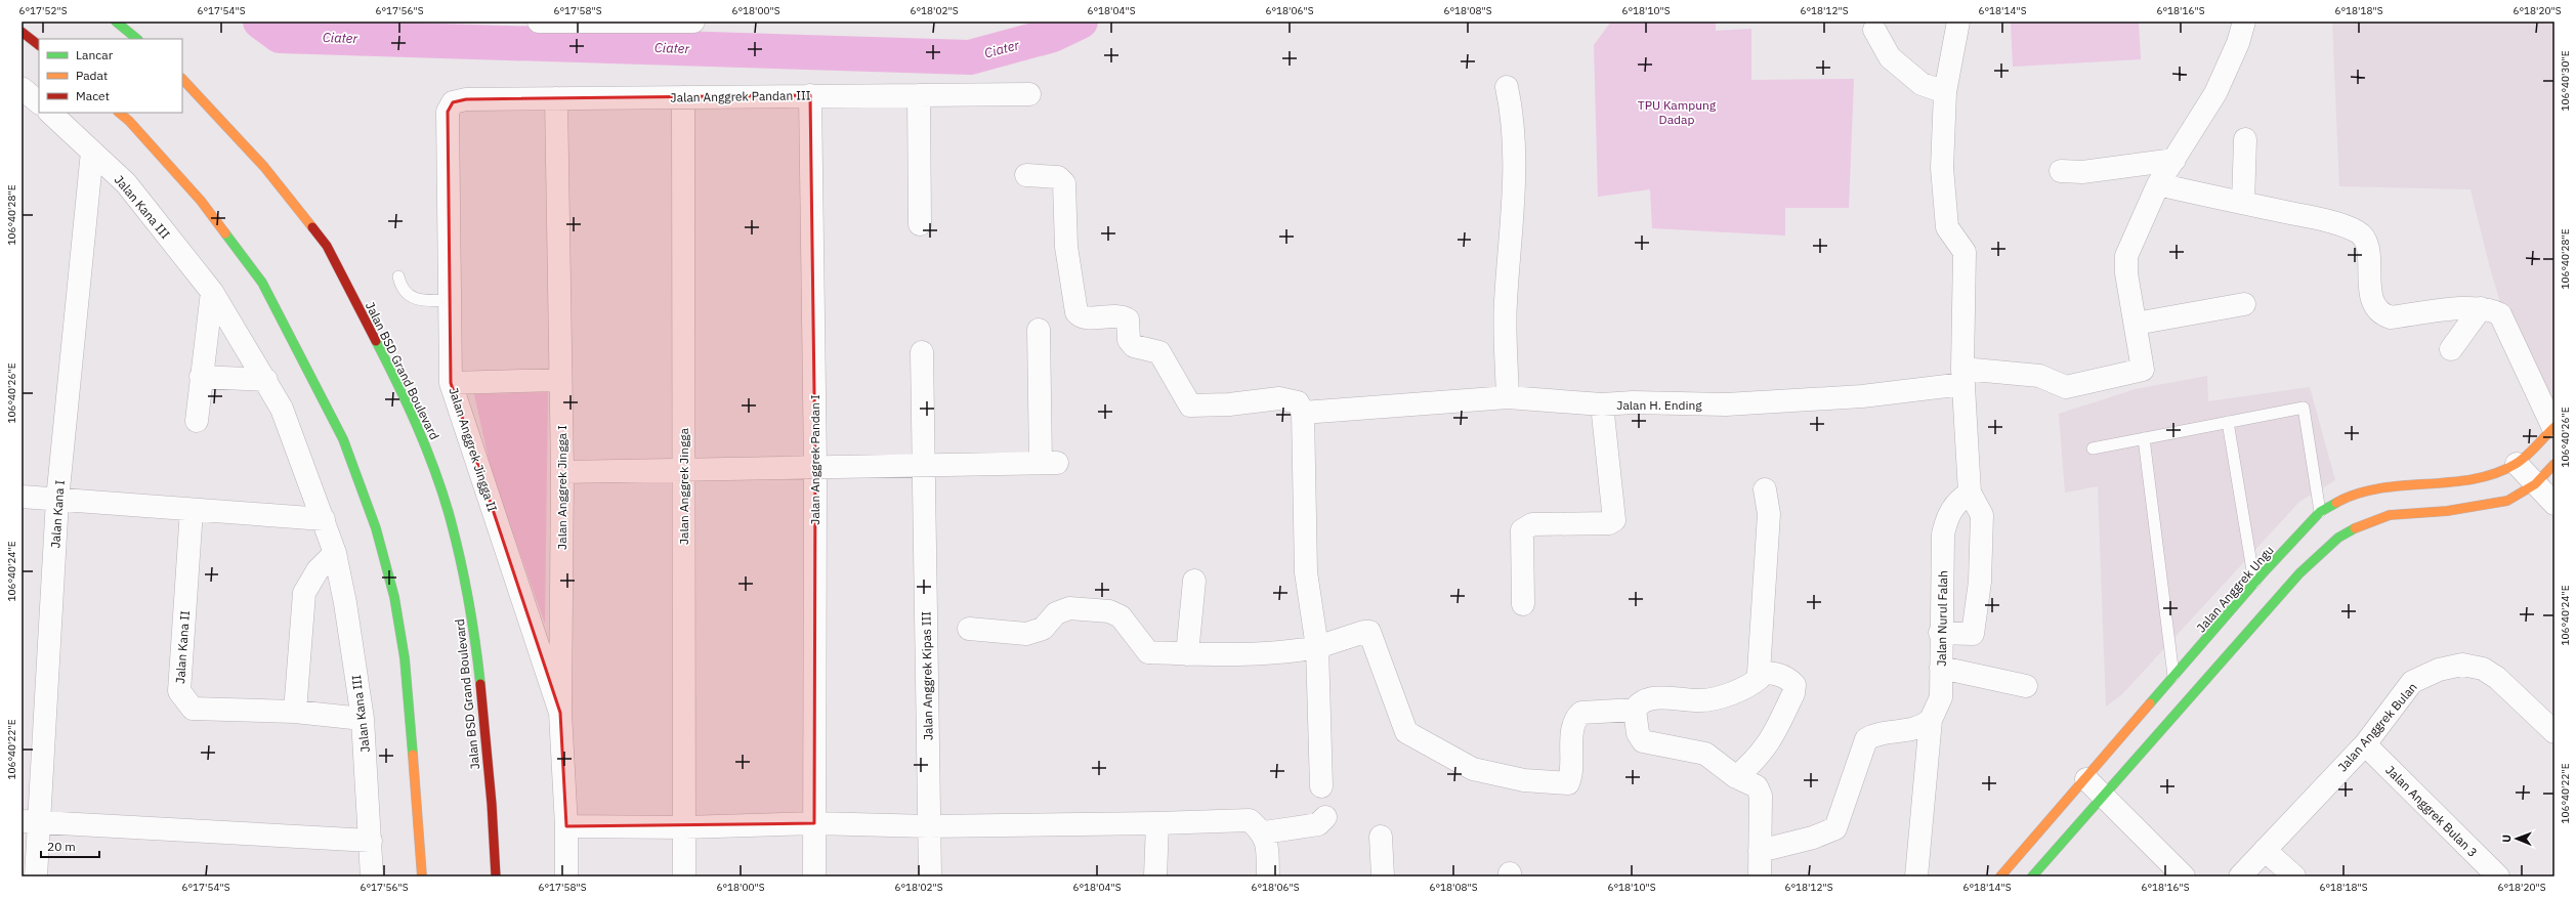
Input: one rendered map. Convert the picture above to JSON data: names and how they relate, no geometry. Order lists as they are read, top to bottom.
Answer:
{
  "streets": {
    "main road": ["Jalan BSD Grand Boulevard", "Jalan Anggrek Ungu"],
    "street": [
      "Jalan Anggrek Pandan III",
      "Jalan Kana III",
      "Jalan H. Ending",
      "Jalan Anggrek Jingga II",
      "Jalan Anggrek Pandan I",
      "Jalan Anggrek Jingga",
      "Jalan Anggrek Jingga I",
      "Jalan Kana I",
      "Jalan Nurul Falah",
      "Jalan Kana II",
      "Jalan Anggrek Kipas III",
      "Jalan Anggrek Bulan",
      "Jalan Anggrek Bulan 3"
    ]
  },
  "crossings": [
    ["Jalan Anggrek Pandan III", "Jalan Anggrek Jingga II"],
    ["Jalan Anggrek Pandan III", "Jalan Anggrek Pandan I"],
    ["Jalan Anggrek Pandan III", "Jalan Anggrek Jingga"],
    ["Jalan Anggrek Pandan III", "Jalan Anggrek Jingga I"],
    ["Jalan Kana III", "Jalan Kana I"],
    ["Jalan Kana III", "Jalan Kana II"],
    ["Jalan Anggrek Jingga II", "Jalan Anggrek Jingga I"],
    ["Jalan Anggrek Bulan", "Jalan Anggrek Bulan 3"]
  ],
  "water": ["Ciater"],
  "parks": ["TPU Kampung Dadap"],
  "legend": ["Lancar", "Padat", "Macet"],
  "scale_bar": "20 m",
  "north": "left",
  "coordinates": [
    "6°17'52\"S",
    "6°17'54\"S",
    "6°17'56\"S",
    "6°17'58\"S",
    "6°18'00\"S",
    "6°18'02\"S",
    "6°18'04\"S",
    "6°18'06\"S",
    "6°18'08\"S",
    "6°18'10\"S",
    "6°18'12\"S",
    "6°18'14\"S",
    "6°18'16\"S",
    "6°18'18\"S",
    "6°18'20\"S",
    "106°40'30\"E",
    "106°40'28\"E",
    "106°40'26\"E",
    "106°40'24\"E",
    "106°40'22\"E"
  ]
}
